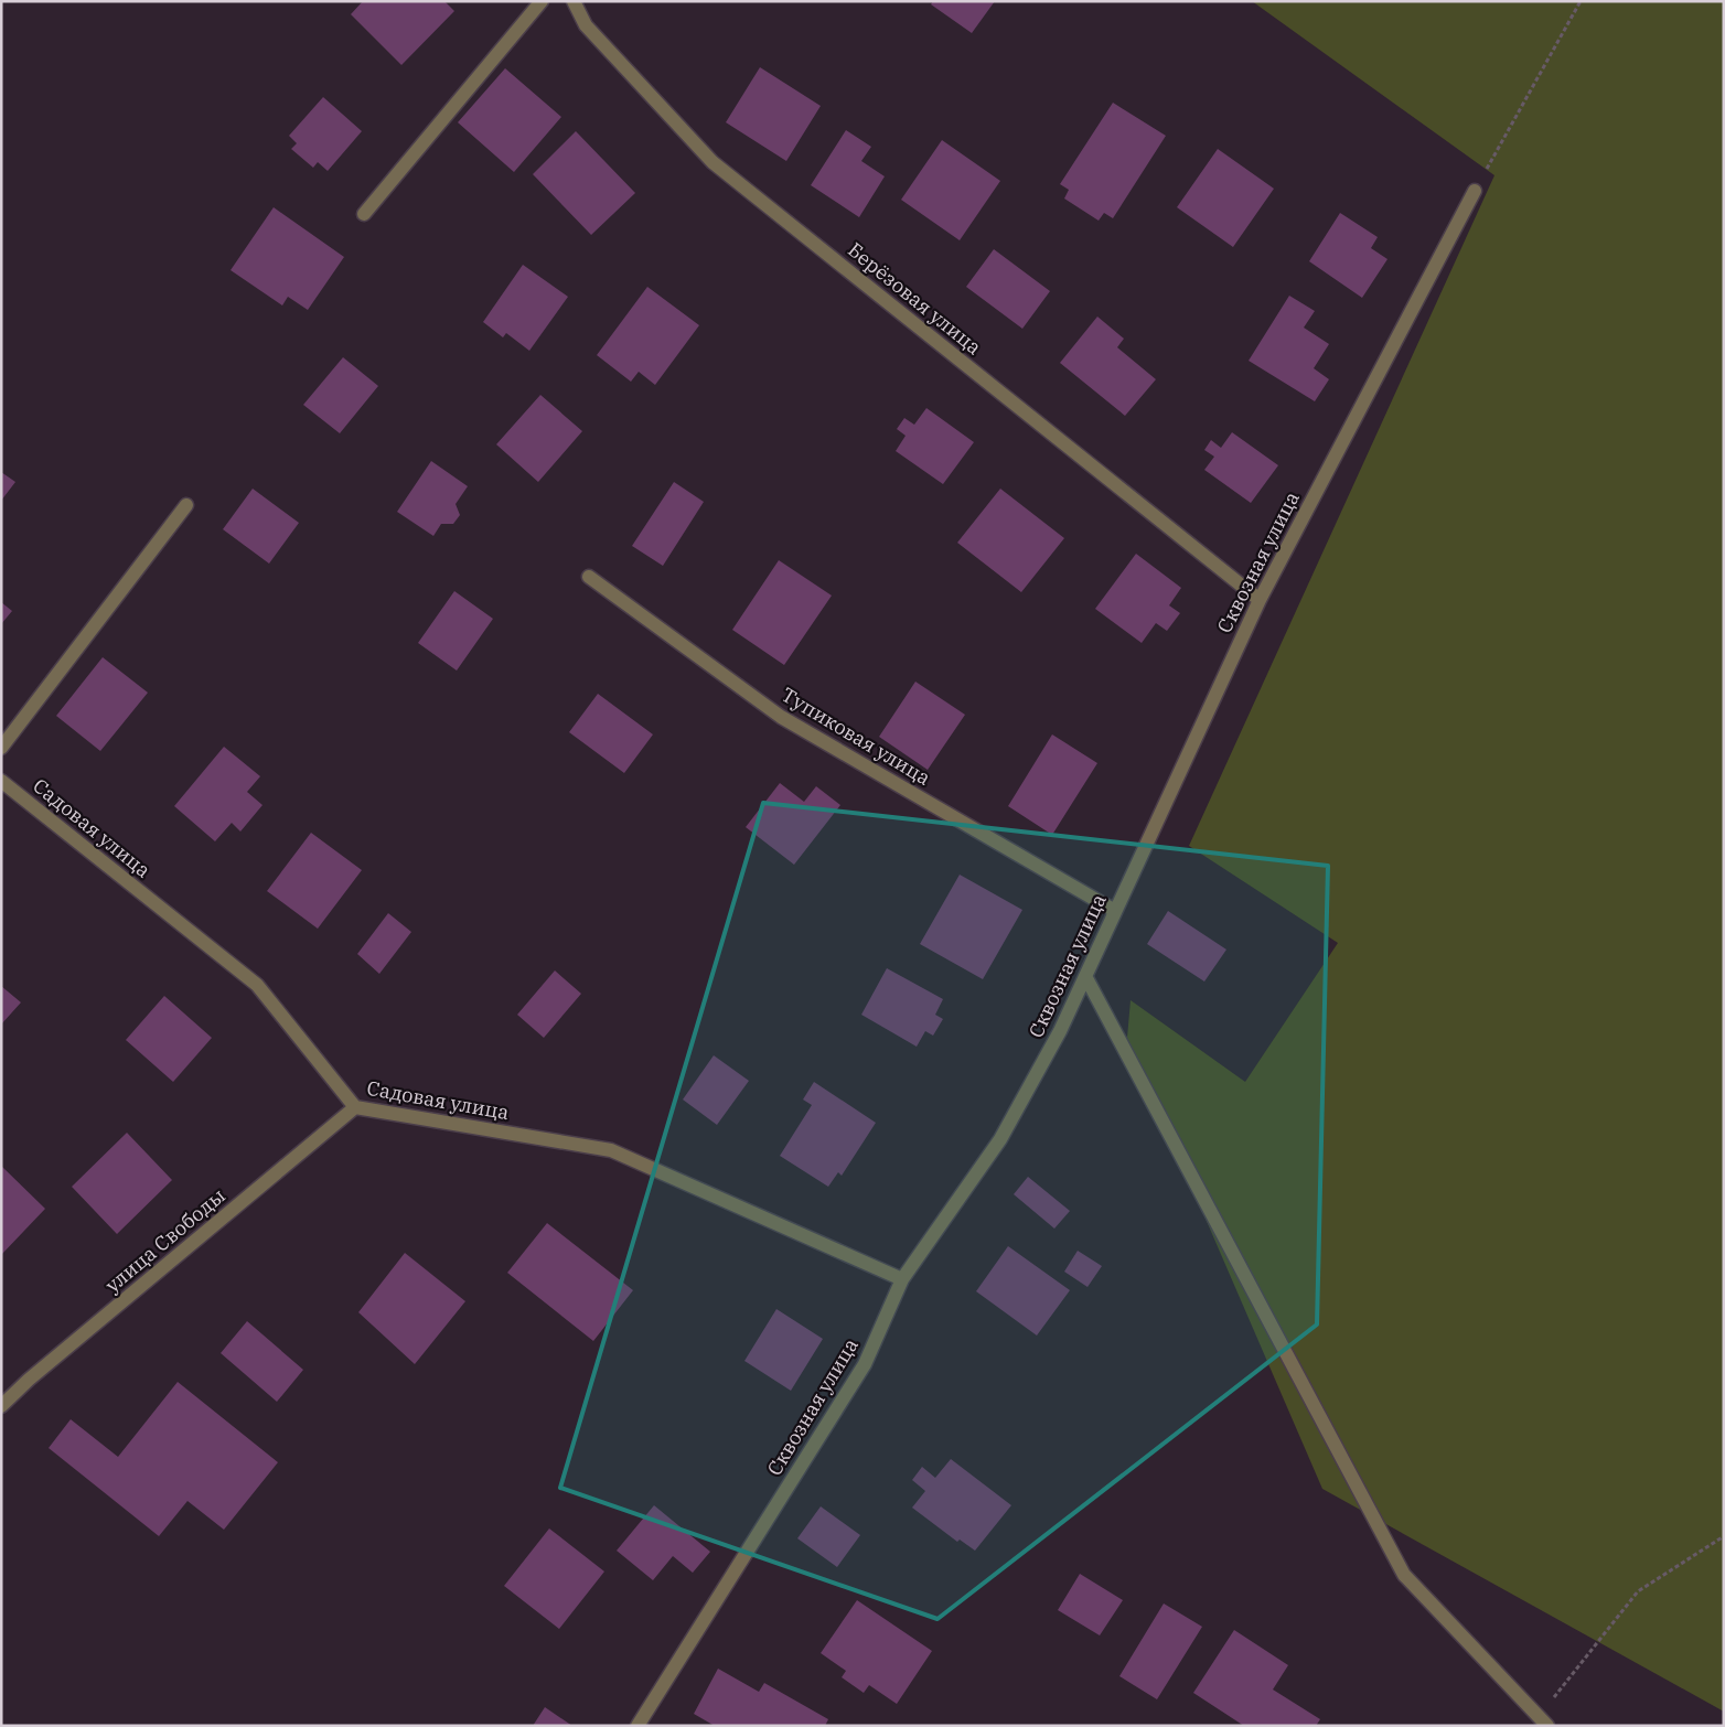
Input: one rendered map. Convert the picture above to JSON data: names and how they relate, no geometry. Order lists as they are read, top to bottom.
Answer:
{
  "streets": {
    "street": [
      "Берёзовая улица",
      "Сквозная улица",
      "Тупиковая улица",
      "Садовая улица",
      "улица Свободы"
    ]
  },
  "crossings": [
    ["Берёзовая улица", "Сквозная улица"],
    ["Сквозная улица", "Тупиковая улица"],
    ["Сквозная улица", "Садовая улица"],
    ["Садовая улица", "улица Свободы"]
  ]
}
